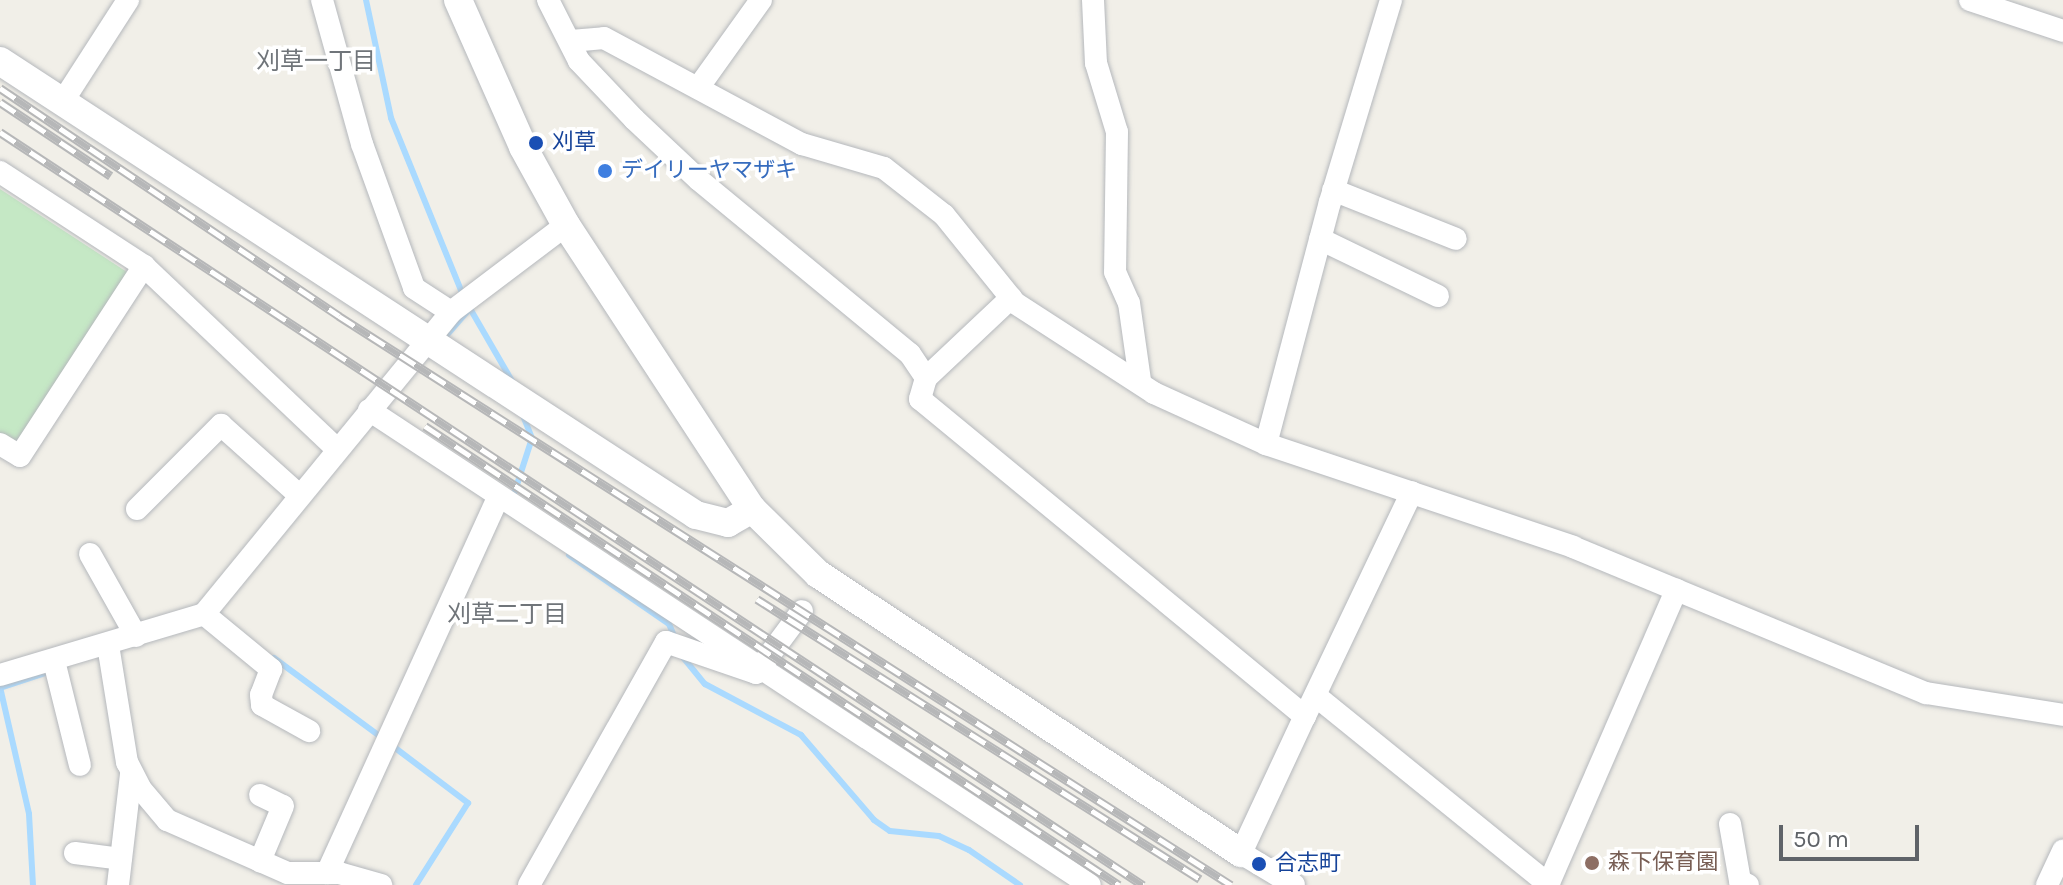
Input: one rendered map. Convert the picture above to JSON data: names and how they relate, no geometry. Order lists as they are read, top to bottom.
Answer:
{
  "districts": ["刈草一丁目", "刈草二丁目"],
  "places": [
    "刈草",
    "デイリーヤマザキ",
    "森下保育園",
    "合志町"
  ],
  "scale_bar": "50 m"
}
